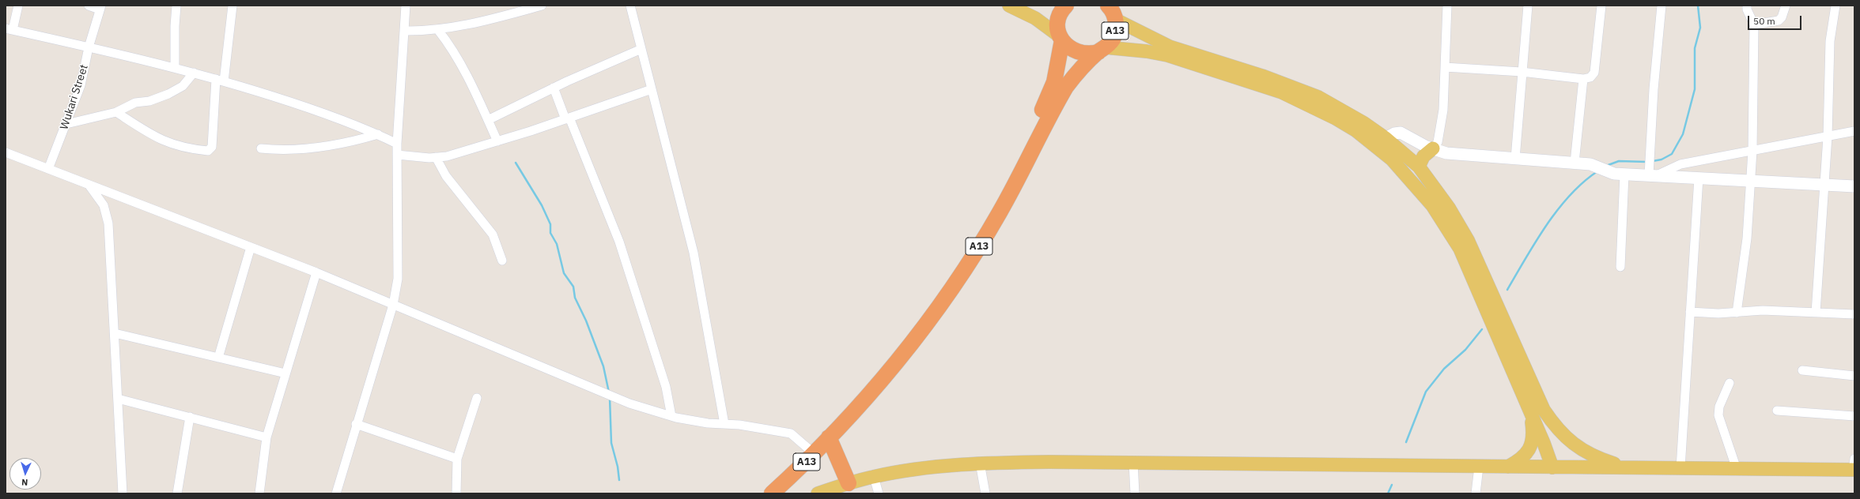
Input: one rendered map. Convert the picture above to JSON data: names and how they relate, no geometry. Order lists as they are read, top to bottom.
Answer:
{
  "streets": {
    "highway": ["A13"],
    "street": ["Wukari Street"]
  },
  "scale_bar": "50 m",
  "north": "bottom"
}
